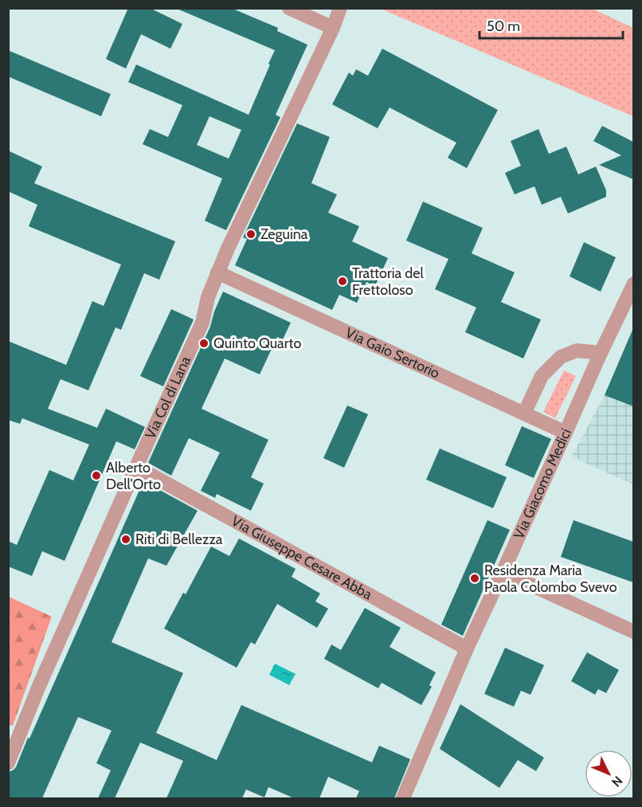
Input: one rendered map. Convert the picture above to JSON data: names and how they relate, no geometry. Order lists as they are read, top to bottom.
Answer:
{
  "streets": {
    "street": [
      "Via Gaio Sertorio",
      "Via Col di Lana",
      "Via Giacomo Medici",
      "Via Giuseppe Cesare Abba"
    ]
  },
  "crossings": [
    ["Via Gaio Sertorio", "Via Col di Lana"],
    ["Via Gaio Sertorio", "Via Giacomo Medici"],
    ["Via Col di Lana", "Via Giuseppe Cesare Abba"],
    ["Via Giacomo Medici", "Via Giuseppe Cesare Abba"]
  ],
  "places": [
    "Zeguina",
    "Trattoria del Frettoloso",
    "Quinto Quarto",
    "Alberto Dell'Orto",
    "Riti di Bellezza",
    "Residenza Maria Paola Colombo Svevo"
  ],
  "scale_bar": "50 m",
  "north": "bottom right"
}
